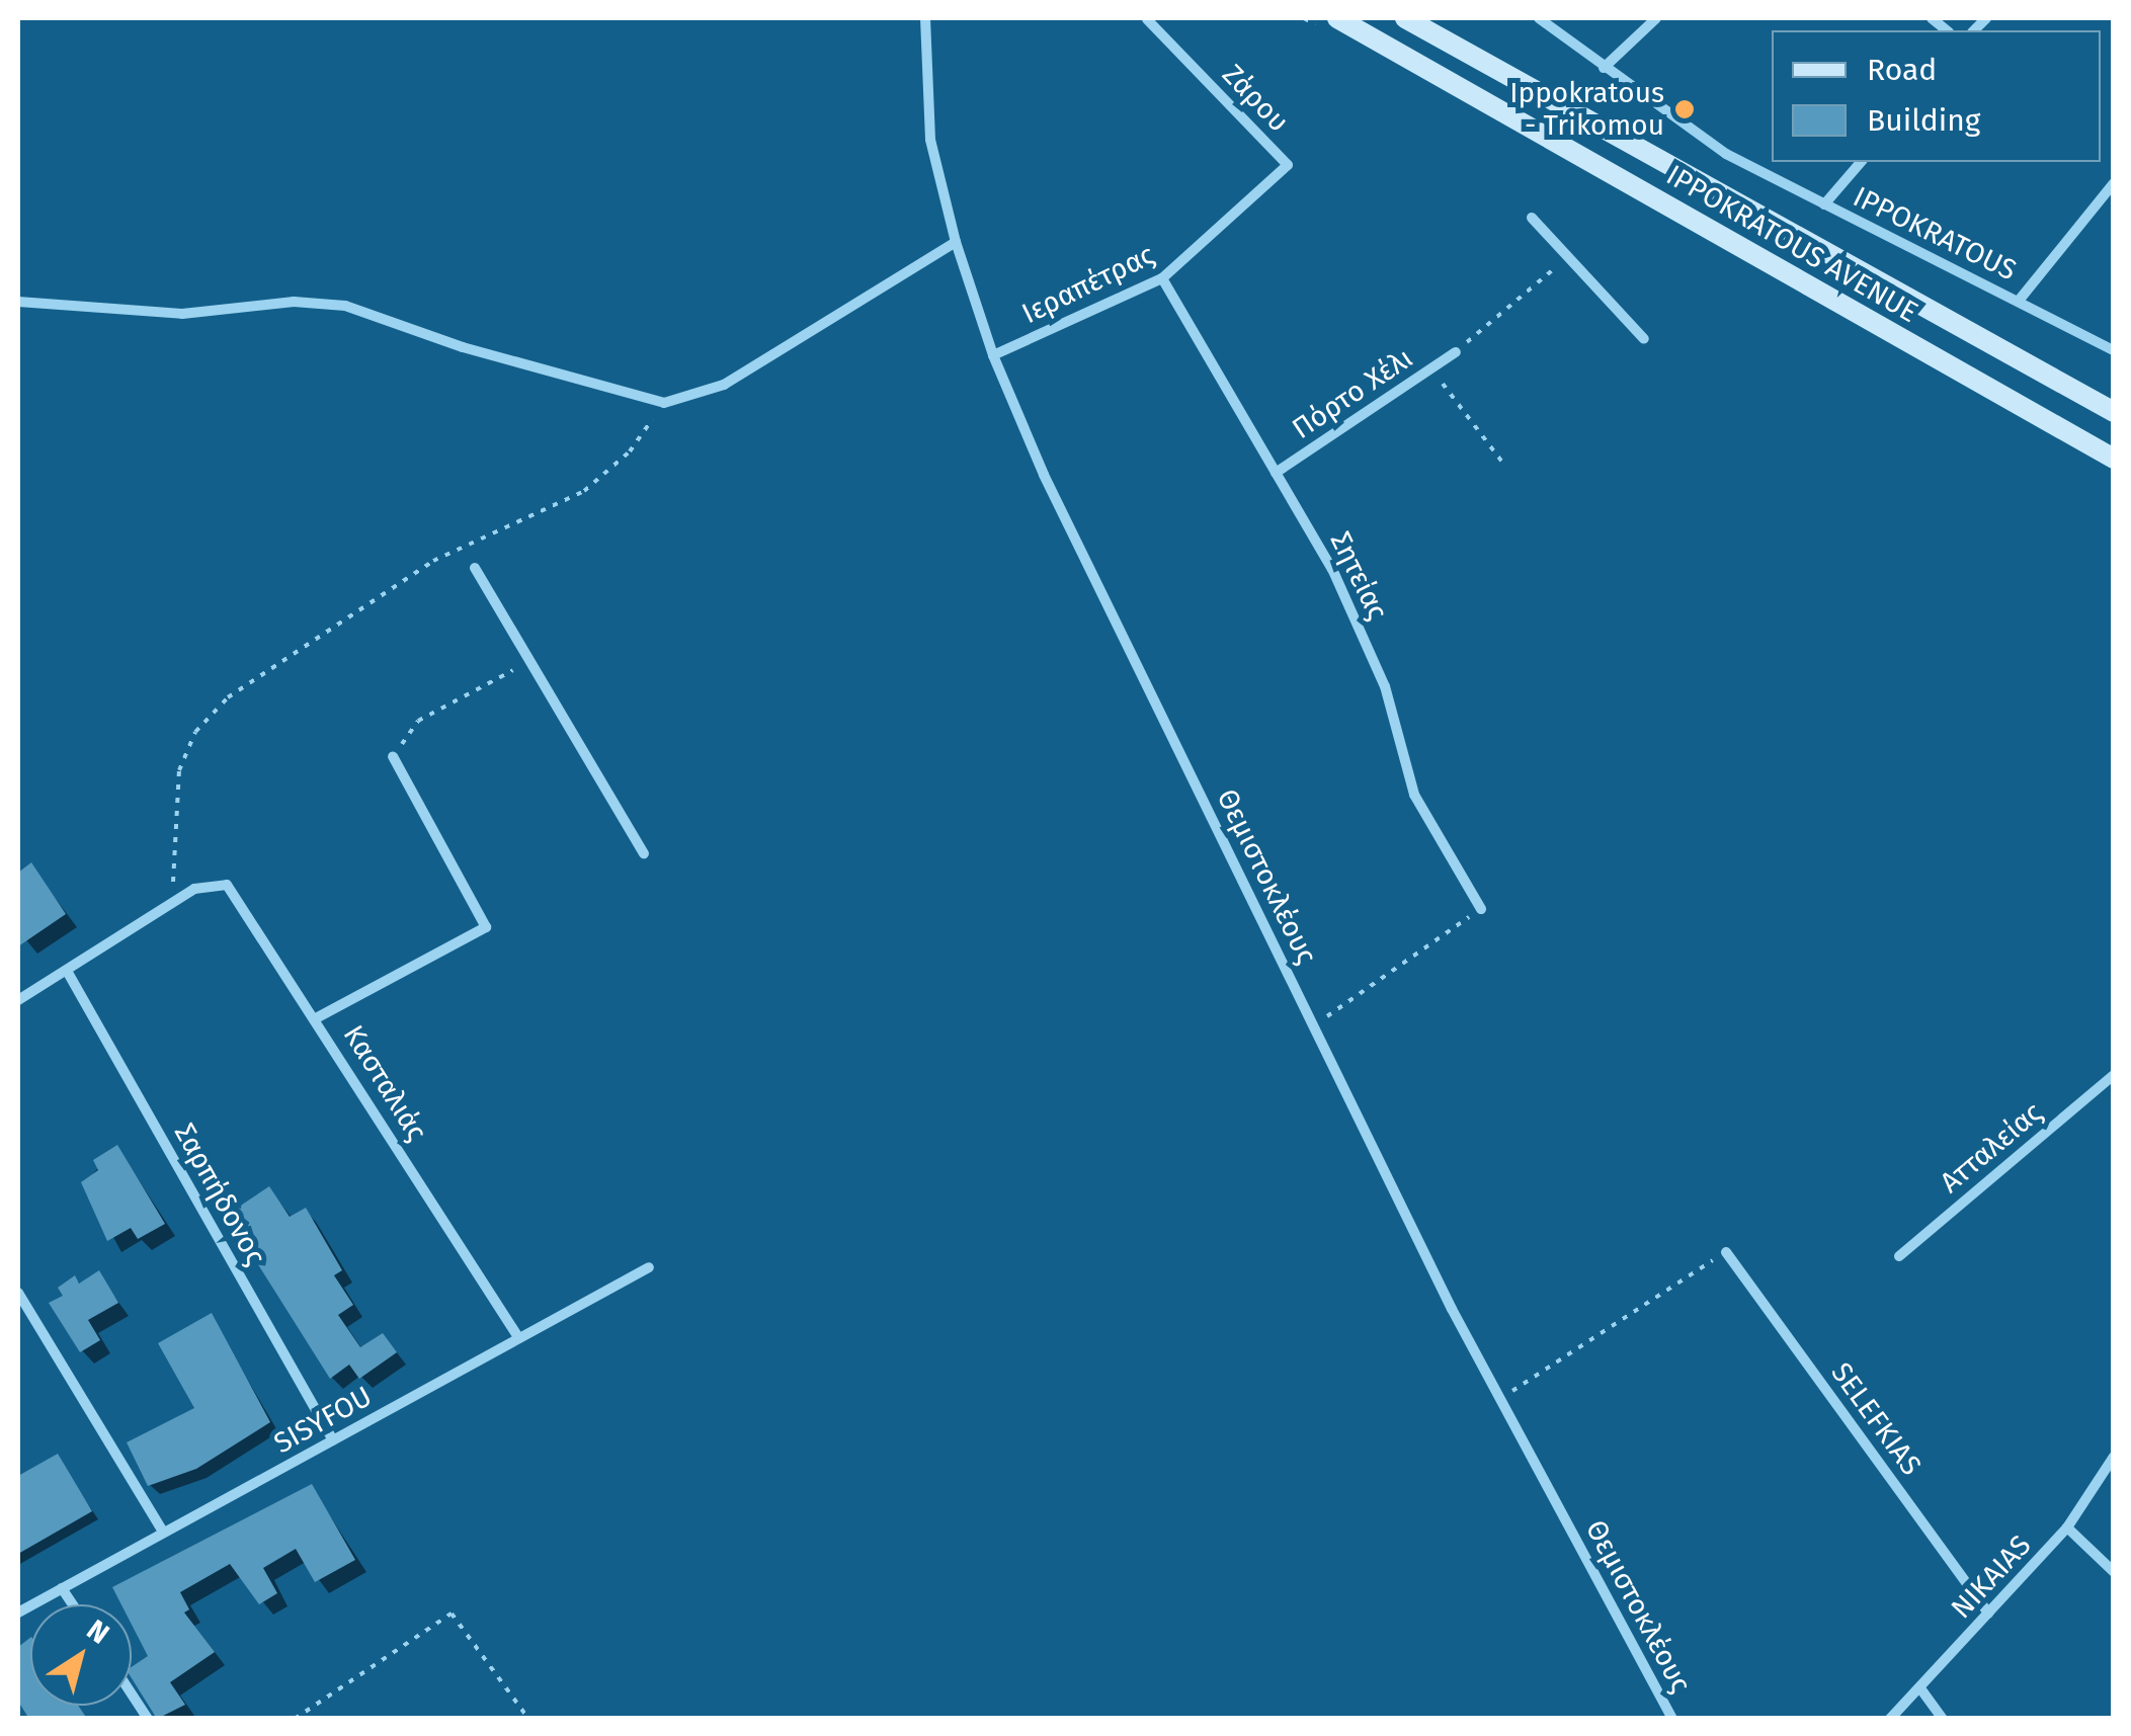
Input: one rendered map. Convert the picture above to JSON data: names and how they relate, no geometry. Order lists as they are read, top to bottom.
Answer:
{
  "streets": {
    "main road": ["IPPOKRATOUS AVENUE"],
    "street": [
      "Ζάρου",
      "IPPOKRATOUS",
      "Ιεραπέτρας",
      "Πόρτο Χέλι",
      "Σητείας",
      "Θεμιστοκλέους",
      "Κασταλιάς",
      "Ατταλείας",
      "Σαρπήδονος",
      "SELEFKIAS",
      "SISYFOU",
      "NIKAIAS"
    ]
  },
  "crossings": [
    ["Ζάρου", "Ιεραπέτρας"],
    ["Ιεραπέτρας", "Σητείας"],
    ["Ιεραπέτρας", "Θεμιστοκλέους"],
    ["Πόρτο Χέλι", "Σητείας"],
    ["Κασταλιάς", "SISYFOU"],
    ["Σαρπήδονος", "SISYFOU"],
    ["SELEFKIAS", "NIKAIAS"]
  ],
  "places": ["Ippokratous - Trikomou"],
  "legend": ["Road", "Building"],
  "north": "top right"
}
